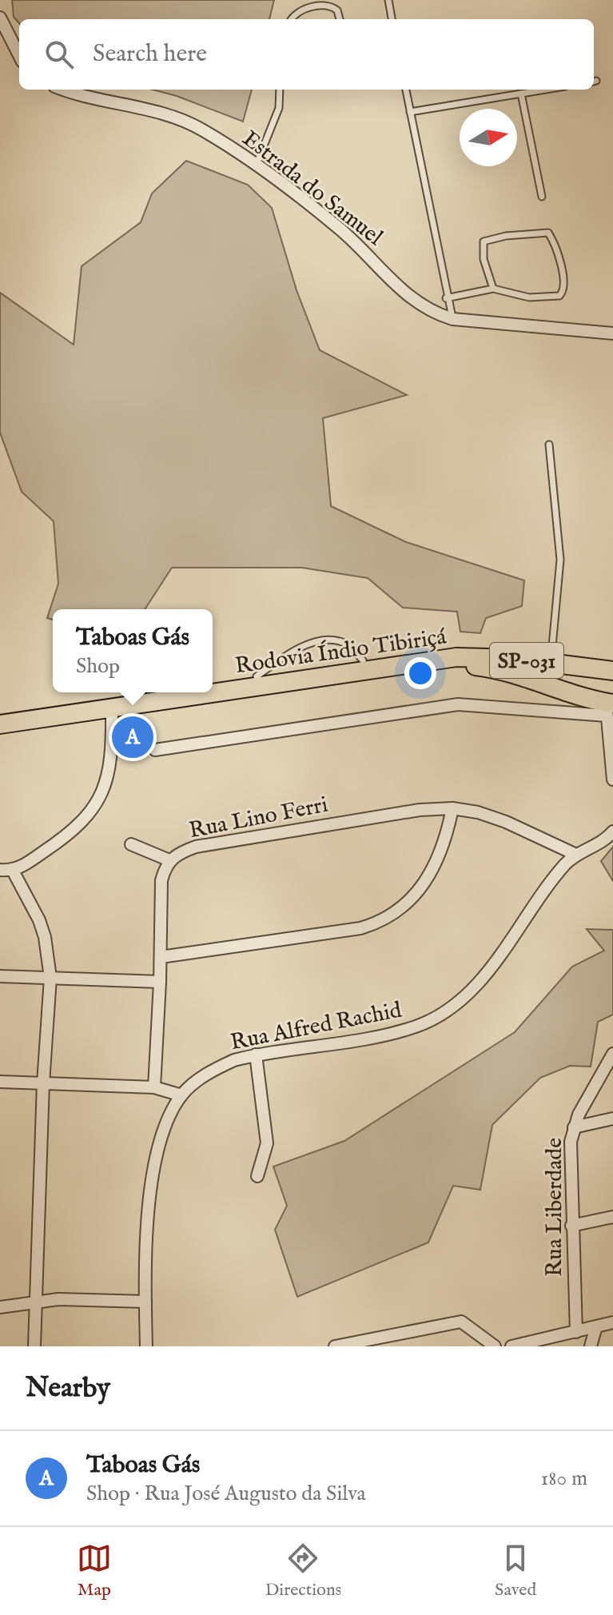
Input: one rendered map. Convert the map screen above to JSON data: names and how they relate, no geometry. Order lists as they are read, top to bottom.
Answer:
{
  "streets": {
    "highway": ["Rodovia Índio Tibiriçá", "SP-031"],
    "street": [
      "Estrada do Samuel",
      "Rua Lino Ferri",
      "Rua Alfred Rachid",
      "Rua Liberdade"
    ]
  },
  "crossings": [
    ["Rua Lino Ferri", "Rua Alfred Rachid"]
  ],
  "north": "right",
  "page": {
    "search": "Search here",
    "popup": ["Taboas Gás", "Shop"],
    "pins": "A",
    "heading": "Nearby",
    "list": [
      {
        "mark": "A",
        "name": "Taboas Gás",
        "note": "Shop · Rua José Augusto da Silva",
        "value": "180 m"
      }
    ],
    "nav": ["Map", "Directions", "Saved"]
  }
}
